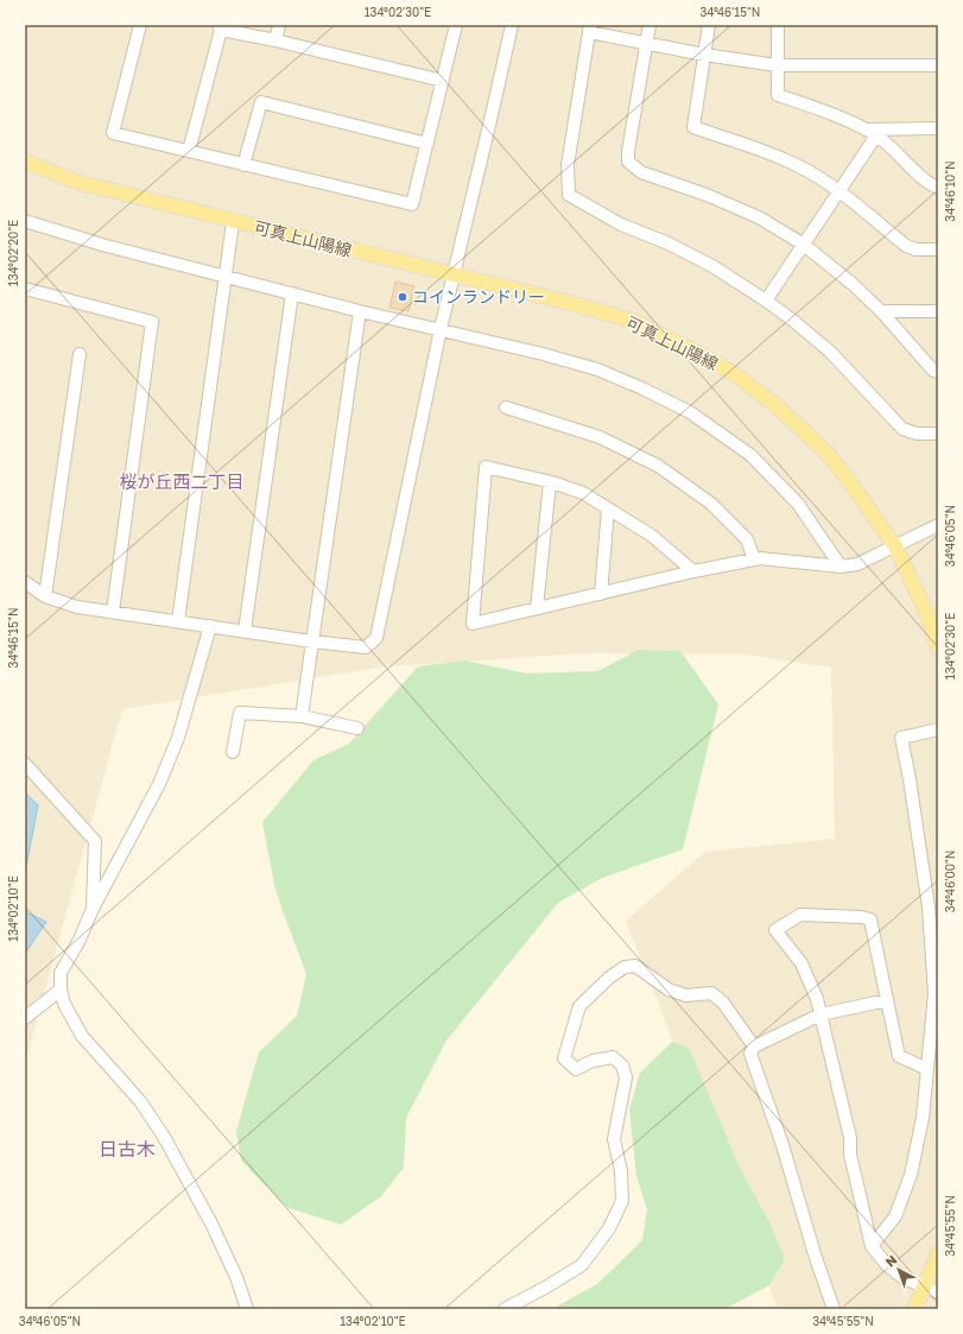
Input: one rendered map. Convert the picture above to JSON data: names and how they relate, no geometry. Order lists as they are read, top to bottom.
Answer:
{
  "streets": {
    "main road": ["可真上山陽線"]
  },
  "districts": ["桜が丘西二丁目", "日古木"],
  "places": ["コインランドリー"],
  "north": "top left",
  "coordinates": [
    "134°02'30\"E",
    "34°46'15\"N",
    "34°46'10\"N",
    "134°02'20\"E",
    "34°46'05\"N",
    "34°46'00\"N",
    "134°02'10\"E",
    "34°45'55\"N"
  ]
}
